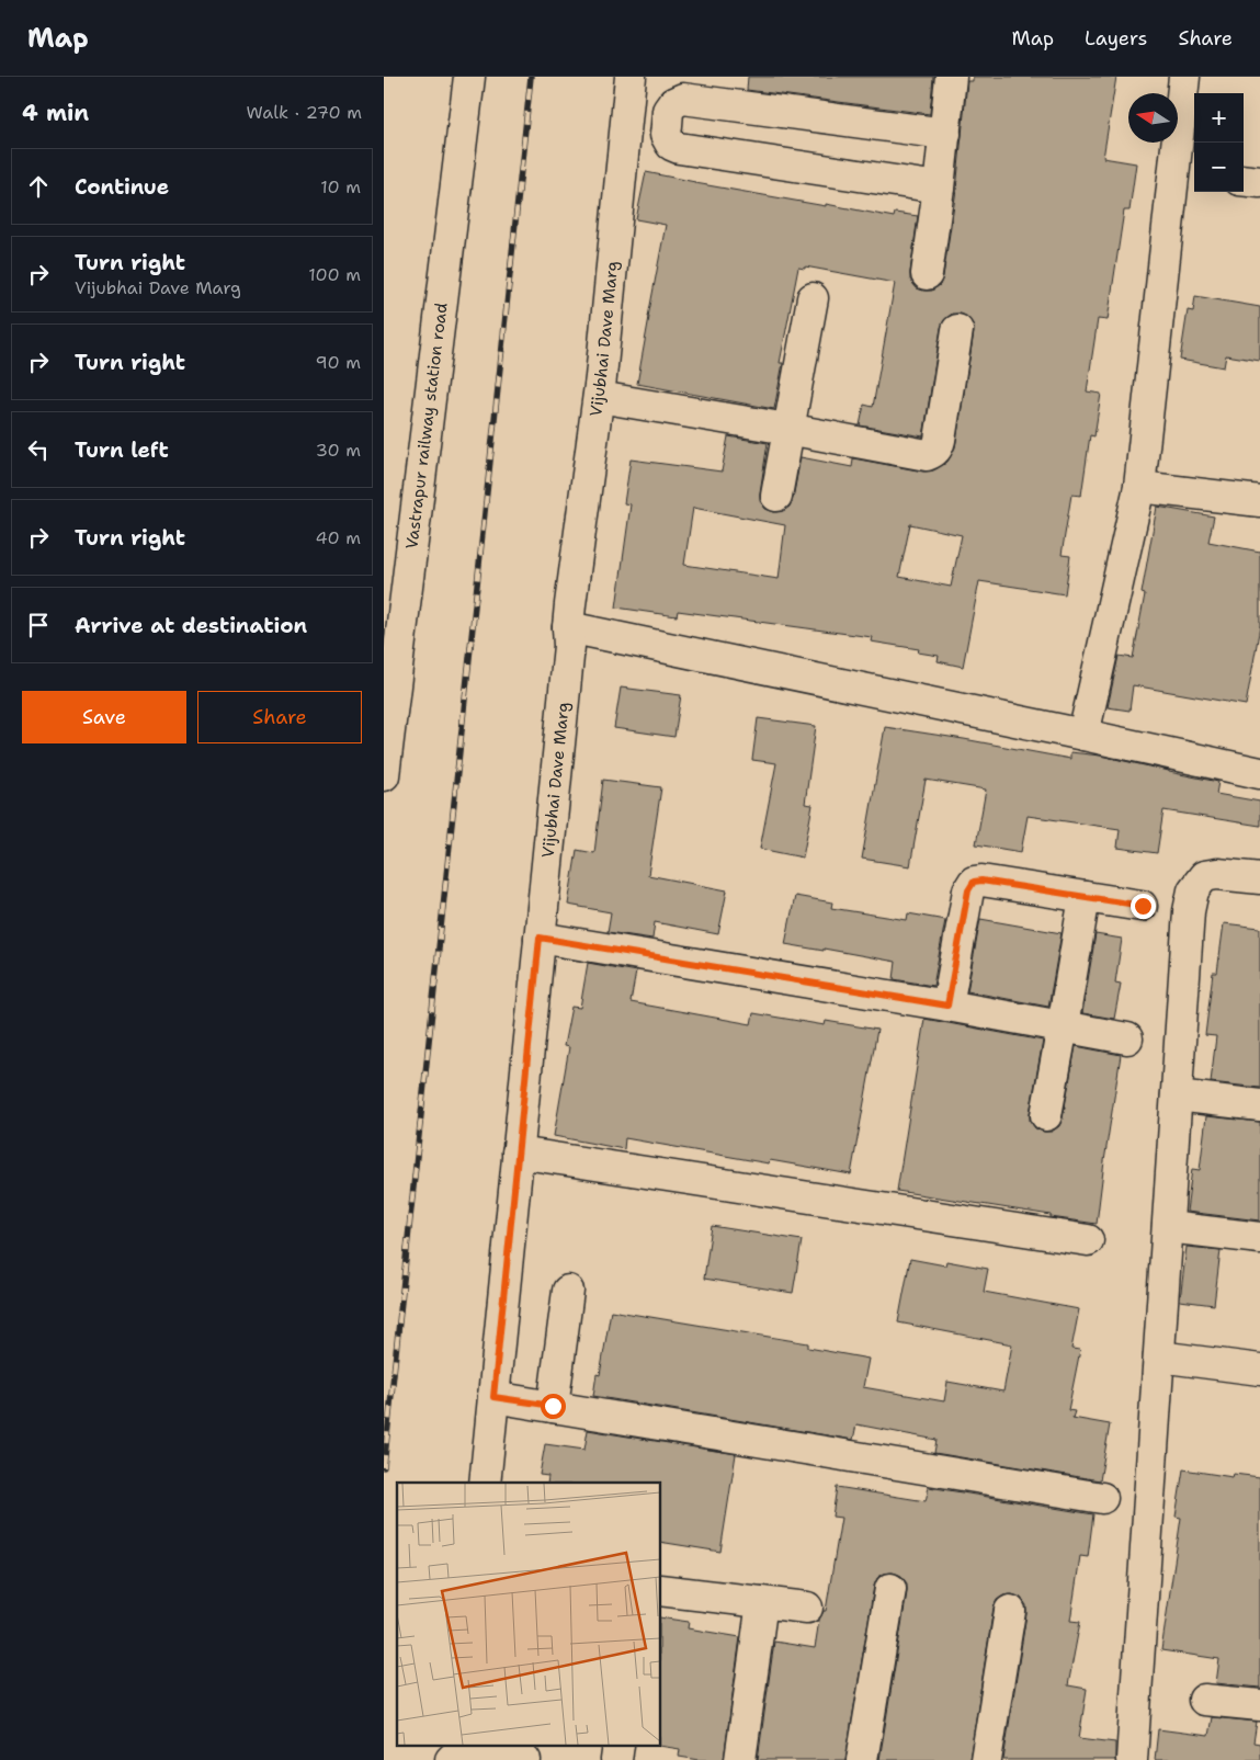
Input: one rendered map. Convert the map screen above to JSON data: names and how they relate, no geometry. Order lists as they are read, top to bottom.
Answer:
{
  "streets": {
    "street": ["Vijubhai Dave Marg", "Vastrapur railway station road"]
  },
  "north": "left",
  "page": {
    "header": "Map",
    "nav": ["Map", "Layers", "Share"],
    "heading": ["4 min", "Walk · 270 m"],
    "map_buttons": ["+", "−"],
    "list": [
      ["Continue", "10 m"],
      ["Turn right", "Vijubhai Dave Marg", "100 m"],
      ["Turn right", "90 m"],
      ["Turn left", "30 m"],
      ["Turn right", "40 m"],
      "Arrive at destination"
    ],
    "buttons": ["Save", "Share"]
  }
}
